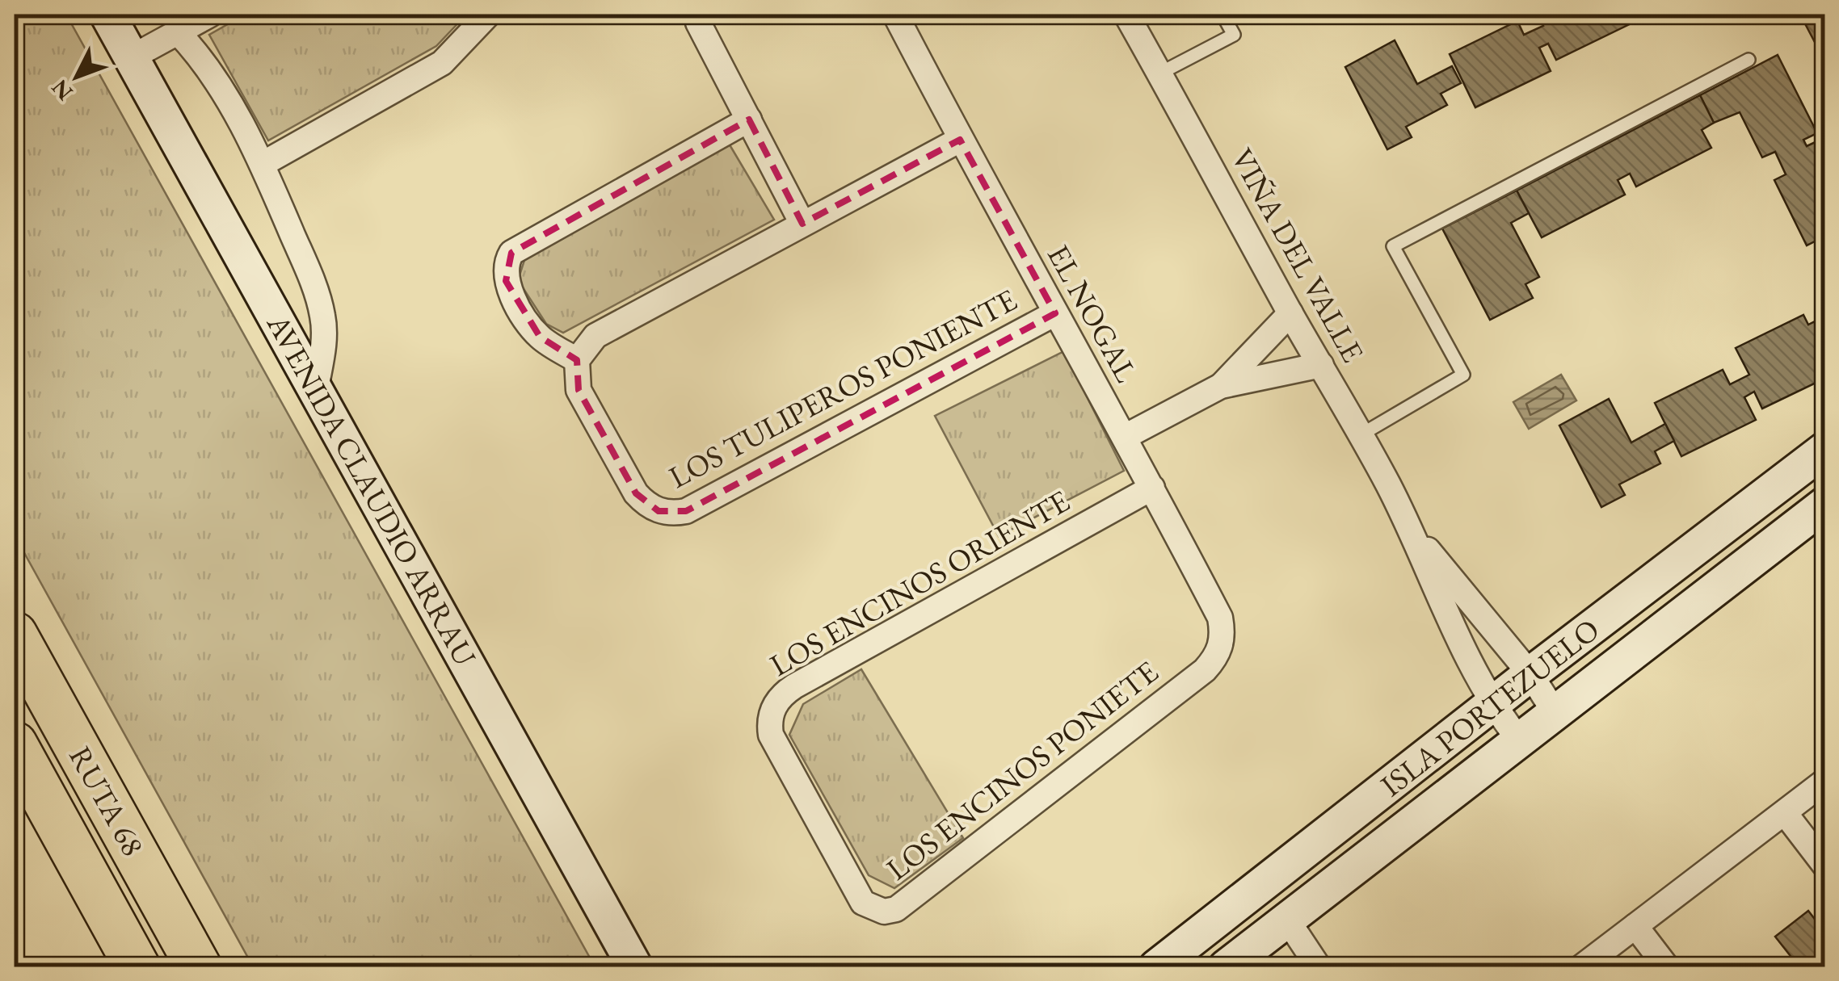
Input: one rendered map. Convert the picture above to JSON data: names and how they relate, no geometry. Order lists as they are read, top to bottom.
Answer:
{
  "streets": {
    "highway": ["RUTA 68"],
    "street": [
      "VIÑA DEL VALLE",
      "EL NOGAL",
      "LOS TULIPEROS PONIENTE",
      "AVENIDA CLAUDIO ARRAU",
      "LOS ENCINOS ORIENTE",
      "ISLA PORTEZUELO",
      "LOS ENCINOS PONIETE"
    ]
  },
  "crossings": [
    ["VIÑA DEL VALLE", "ISLA PORTEZUELO"],
    ["EL NOGAL", "LOS TULIPEROS PONIENTE"],
    ["EL NOGAL", "LOS ENCINOS ORIENTE"],
    ["EL NOGAL", "LOS ENCINOS PONIETE"],
    ["LOS ENCINOS ORIENTE", "LOS ENCINOS PONIETE"]
  ],
  "north": "bottom left"
}
